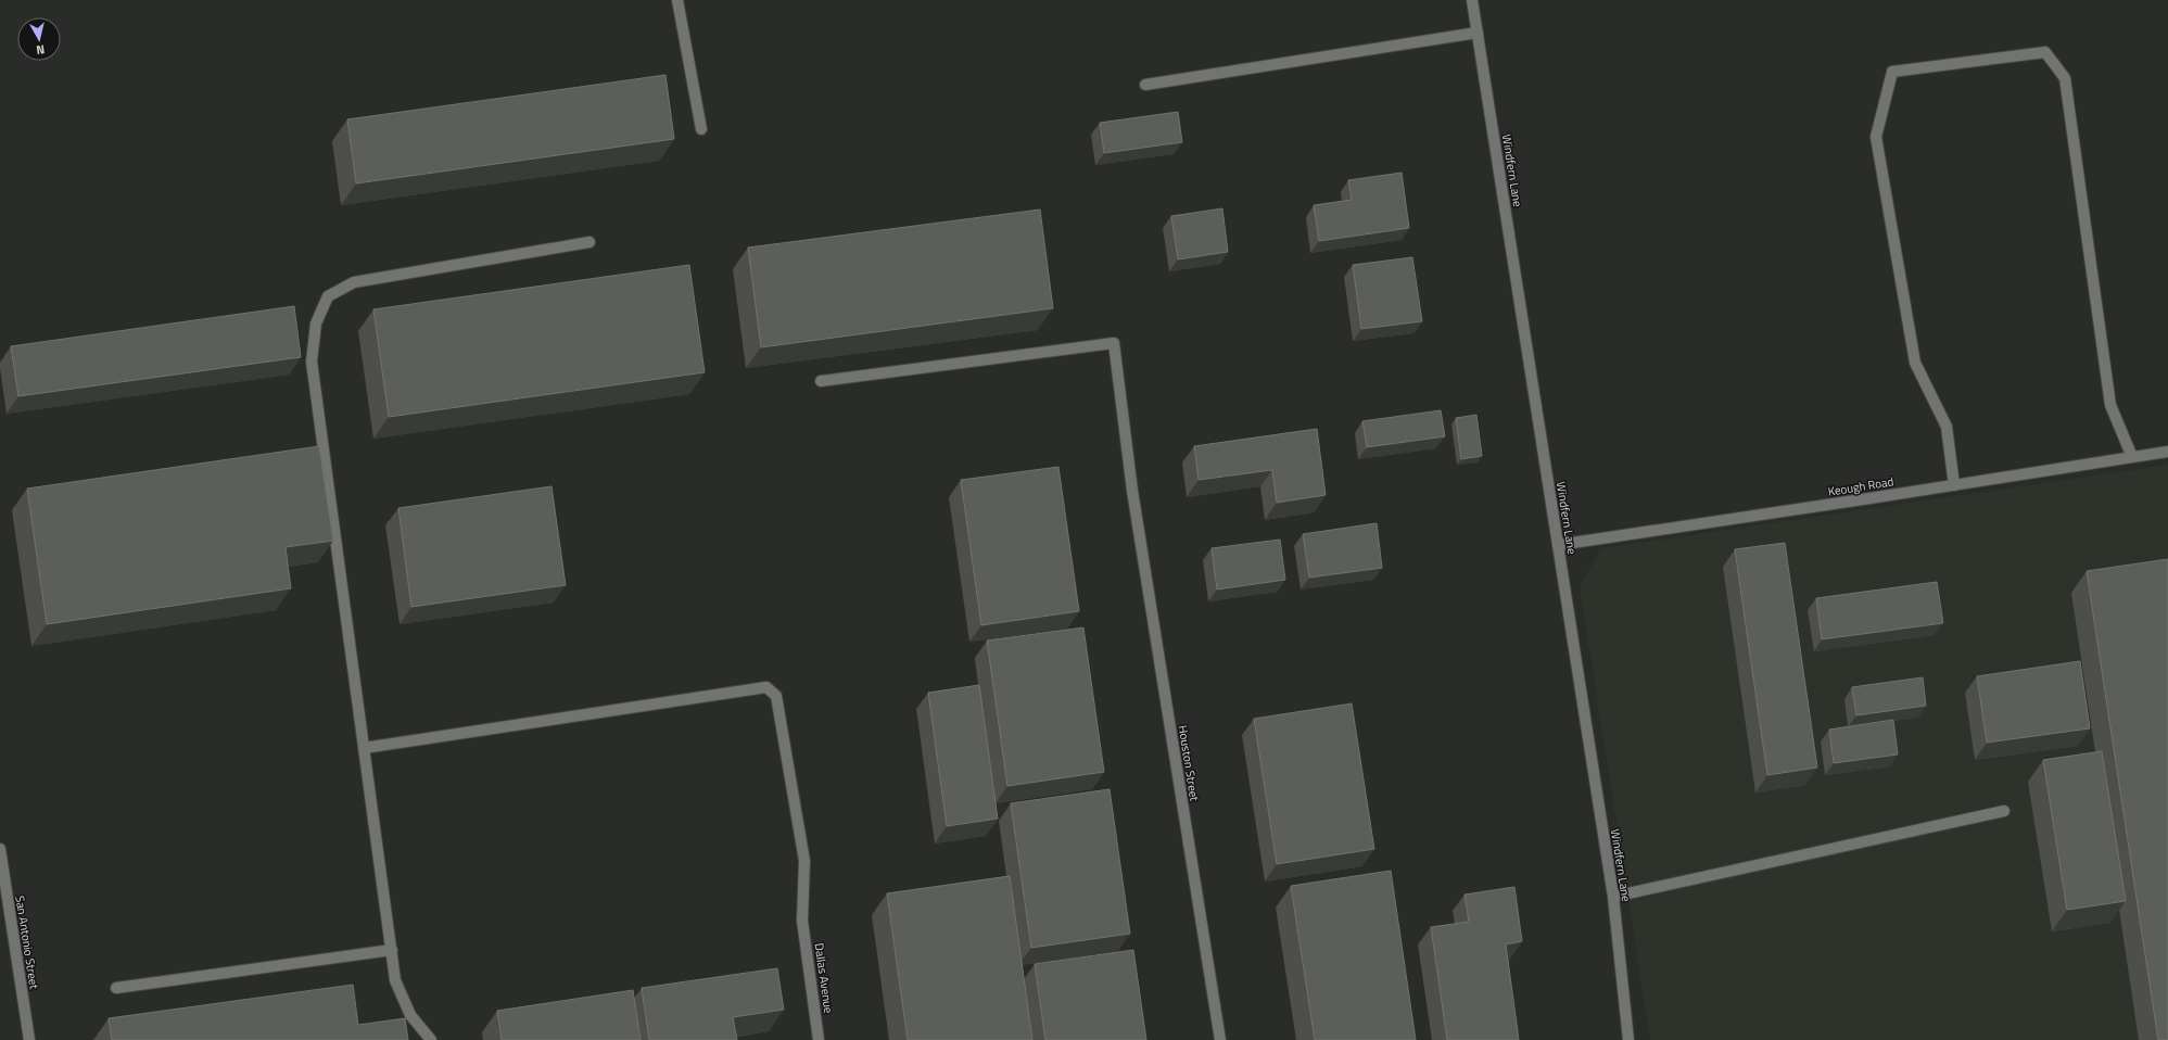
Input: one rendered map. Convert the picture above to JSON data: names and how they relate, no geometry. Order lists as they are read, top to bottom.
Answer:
{
  "streets": {
    "street": [
      "Windfern Lane",
      "Keough Road",
      "Houston Street",
      "San Antonio Street",
      "Dallas Avenue"
    ]
  },
  "crossings": [
    ["Windfern Lane", "Keough Road"]
  ],
  "north": "bottom"
}
